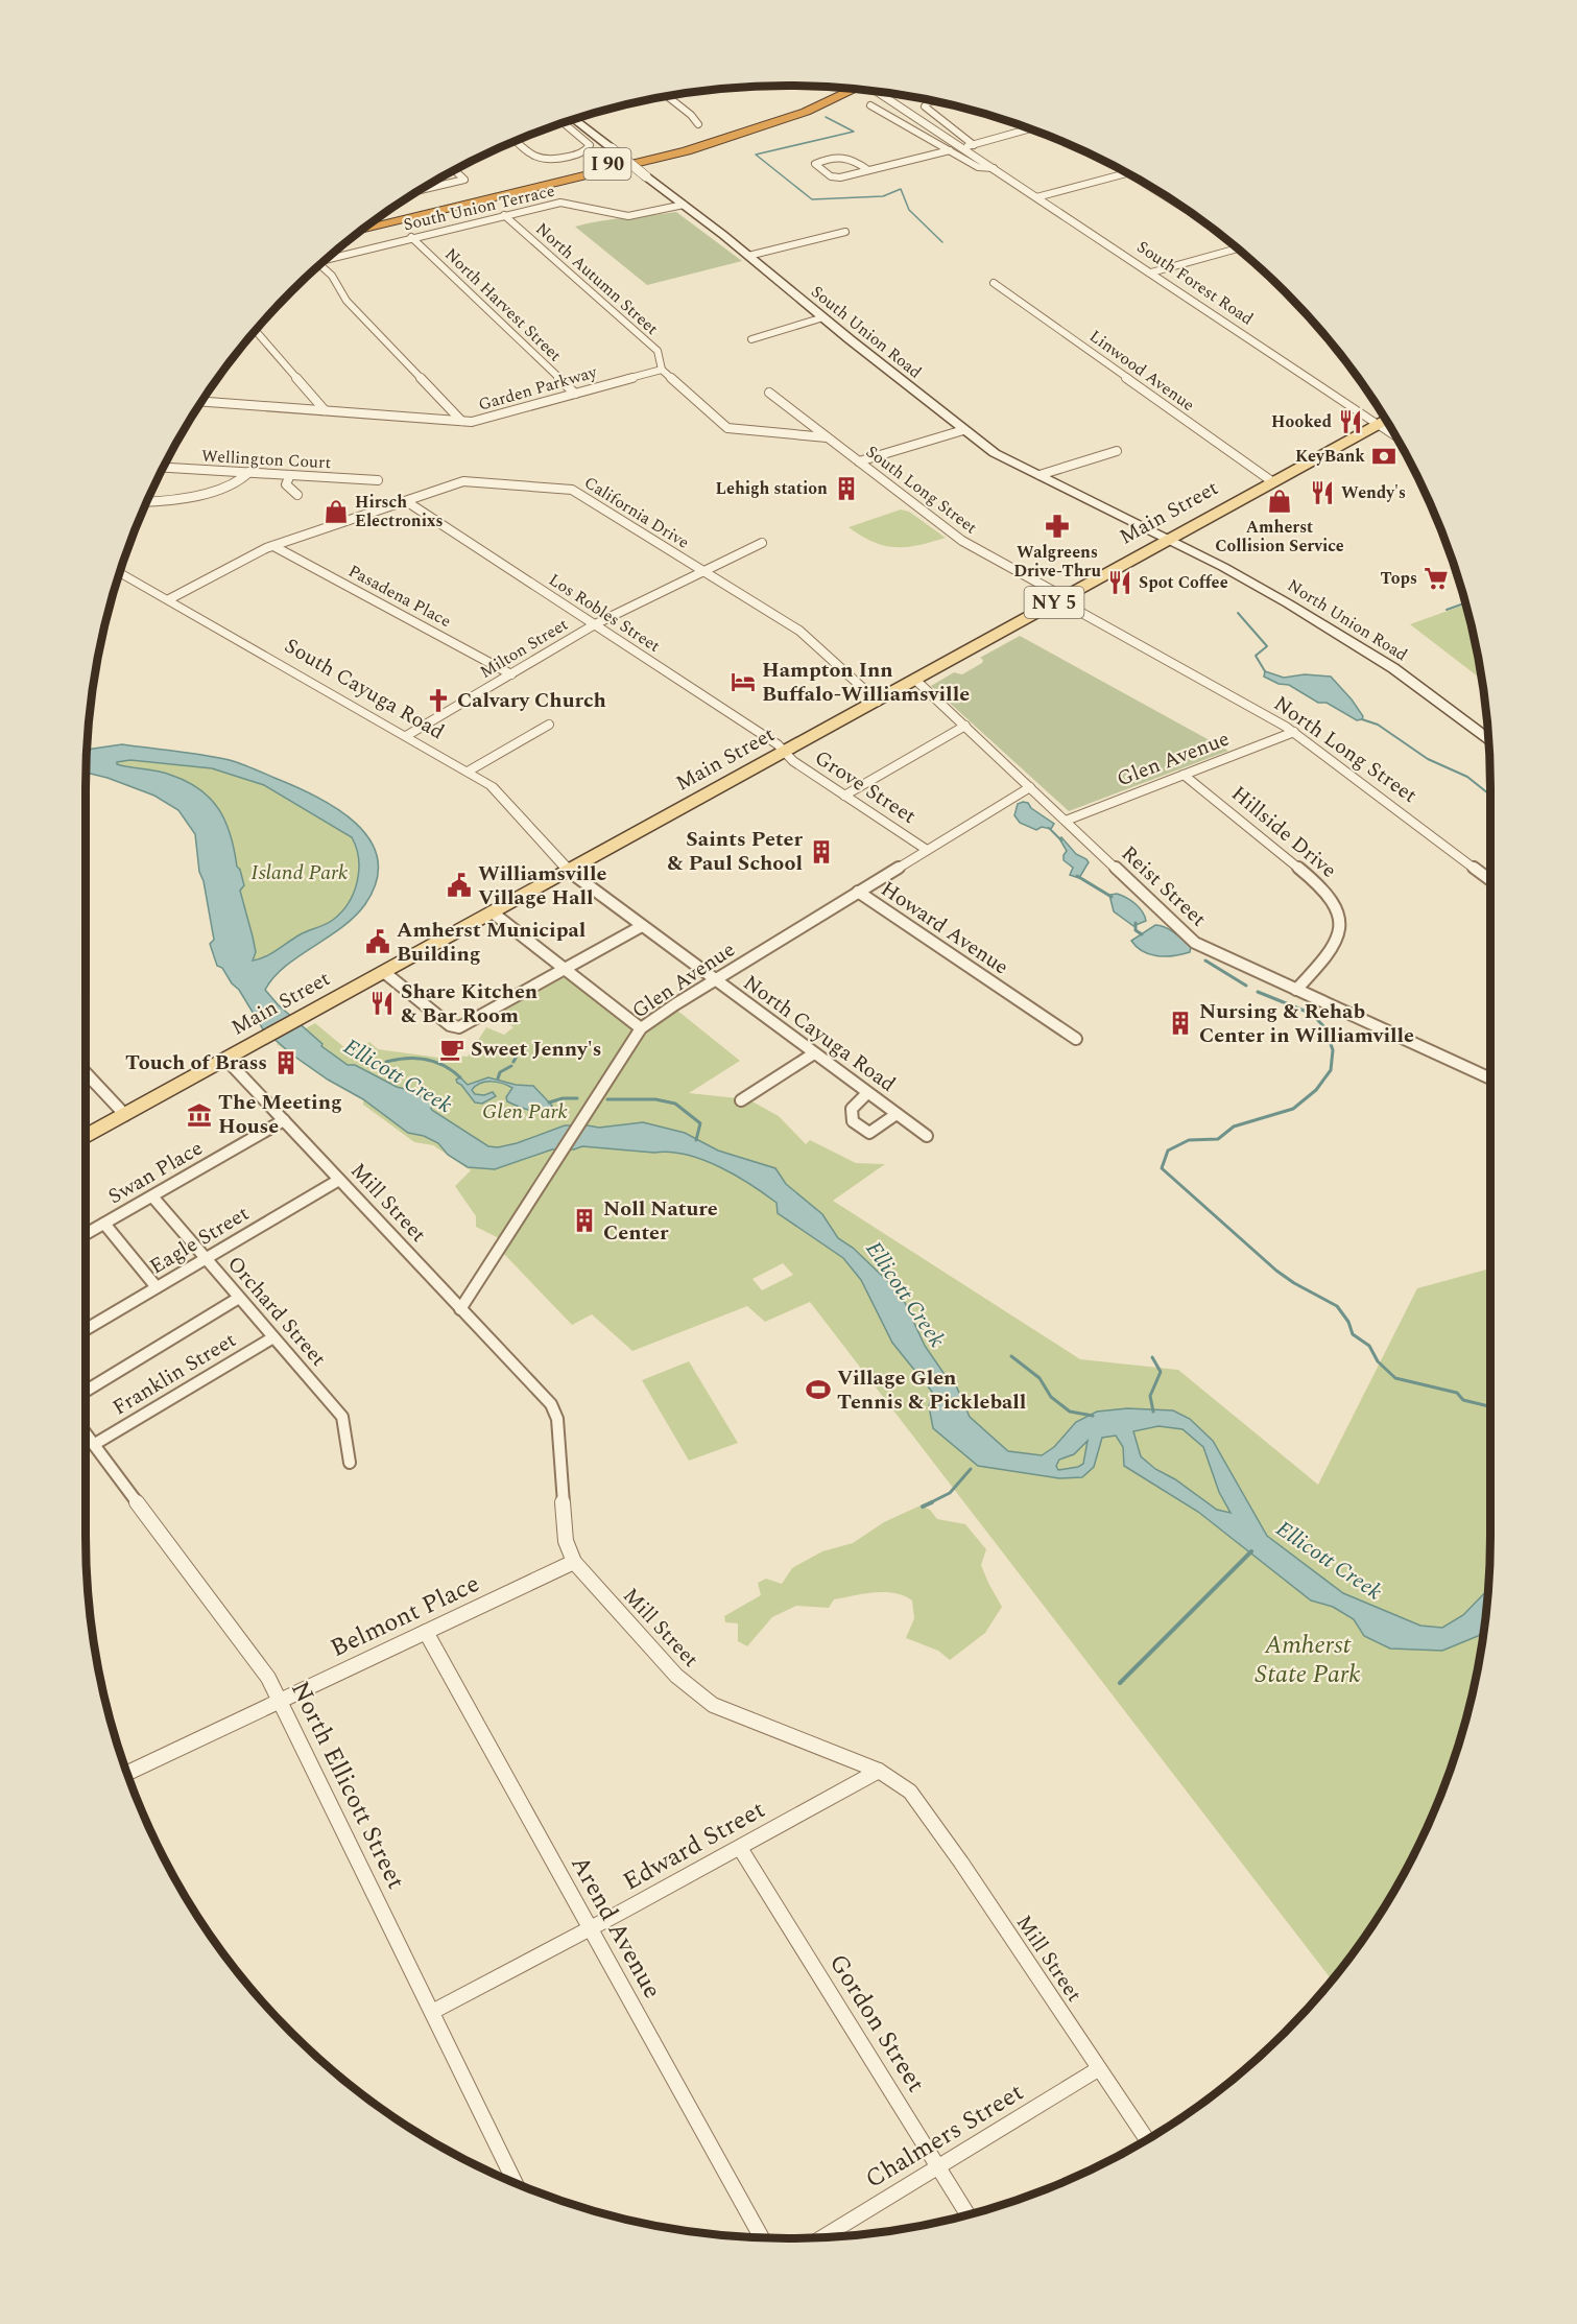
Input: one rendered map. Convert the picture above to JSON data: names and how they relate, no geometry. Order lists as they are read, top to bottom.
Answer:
{
  "streets": {
    "highway": ["I 90"],
    "main road": [
      "South Union Road",
      "Main Street",
      "NY 5",
      "North Union Road"
    ],
    "street": [
      "South Union Terrace",
      "North Autumn Street",
      "South Forest Road",
      "North Harvest Street",
      "Linwood Avenue",
      "Garden Parkway",
      "Wellington Court",
      "South Long Street",
      "California Drive",
      "Pasadena Place",
      "Los Robles Street",
      "Milton Street",
      "South Cayuga Road",
      "North Long Street",
      "Glen Avenue",
      "Grove Street",
      "Hillside Drive",
      "Reist Street",
      "Howard Avenue",
      "North Cayuga Road",
      "Swan Place",
      "Mill Street",
      "Eagle Street",
      "Orchard Street",
      "Franklin Street",
      "Belmont Place",
      "North Ellicott Street",
      "Edward Street",
      "Arend Avenue",
      "Gordon Street",
      "Chalmers Street"
    ]
  },
  "crossings": [
    ["South Union Terrace", "North Autumn Street"],
    ["South Union Terrace", "North Harvest Street"],
    ["South Union Terrace", "South Union Road"],
    ["South Union Terrace", "Garden Parkway"],
    ["North Autumn Street", "Garden Parkway"],
    ["South Forest Road", "Main Street"],
    ["North Harvest Street", "Garden Parkway"],
    ["South Union Road", "Main Street"],
    ["South Union Road", "North Union Road"],
    ["Linwood Avenue", "Main Street"],
    ["South Long Street", "Main Street"],
    ["South Long Street", "North Long Street"],
    ["California Drive", "Main Street"],
    ["California Drive", "Pasadena Place"],
    ["California Drive", "Los Robles Street"],
    ["California Drive", "Milton Street"],
    ["California Drive", "South Cayuga Road"],
    ["Main Street", "Los Robles Street"],
    ["Main Street", "North Union Road"],
    ["Main Street", "South Cayuga Road"],
    ["Main Street", "North Long Street"],
    ["Main Street", "Grove Street"],
    ["Main Street", "Reist Street"],
    ["Main Street", "North Cayuga Road"],
    ["Main Street", "Mill Street"],
    ["Pasadena Place", "Milton Street"],
    ["Los Robles Street", "Milton Street"],
    ["Los Robles Street", "Grove Street"],
    ["Milton Street", "South Cayuga Road"],
    ["South Cayuga Road", "North Cayuga Road"],
    ["North Long Street", "Glen Avenue"],
    ["Glen Avenue", "Grove Street"],
    ["Glen Avenue", "Hillside Drive"],
    ["Glen Avenue", "Reist Street"],
    ["Glen Avenue", "Howard Avenue"],
    ["Glen Avenue", "North Cayuga Road"],
    ["Glen Avenue", "Mill Street"],
    ["Hillside Drive", "Reist Street"],
    ["Swan Place", "Mill Street"],
    ["Swan Place", "Orchard Street"],
    ["Mill Street", "Eagle Street"],
    ["Mill Street", "Belmont Place"],
    ["Mill Street", "Edward Street"],
    ["Mill Street", "Chalmers Street"],
    ["Eagle Street", "Orchard Street"],
    ["Orchard Street", "Franklin Street"],
    ["Franklin Street", "North Ellicott Street"],
    ["Belmont Place", "North Ellicott Street"],
    ["Belmont Place", "Arend Avenue"],
    ["North Ellicott Street", "Edward Street"],
    ["Edward Street", "Arend Avenue"],
    ["Edward Street", "Gordon Street"],
    ["Gordon Street", "Chalmers Street"]
  ],
  "water": ["Ellicott Creek"],
  "parks": ["Island Park", "Glen Park", "Amherst State Park"],
  "places": {
    "restaurant": [
      "Hooked",
      "Wendy's",
      "Spot Coffee",
      "Share Kitchen & Bar Room"
    ],
    "bank": ["KeyBank"],
    "building": [
      "Lehigh station",
      "Saints Peter & Paul School",
      "Nursing & Rehab Center in Williamville",
      "Touch of Brass",
      "Noll Nature Center"
    ],
    "shop": ["Amherst Collision Service", "Hirsch Electronixs"],
    "pharmacy": ["Walgreens Drive-Thru"],
    "supermarket": ["Tops"],
    "hotel": ["Hampton Inn Buffalo-Williamsville"],
    "church": ["Calvary Church"],
    "public building": ["Williamsville Village Hall", "Amherst Municipal Building"],
    "cafe": ["Sweet Jenny's"],
    "museum": ["The Meeting House"],
    "sports": ["Village Glen Tennis & Pickleball"]
  }
}
